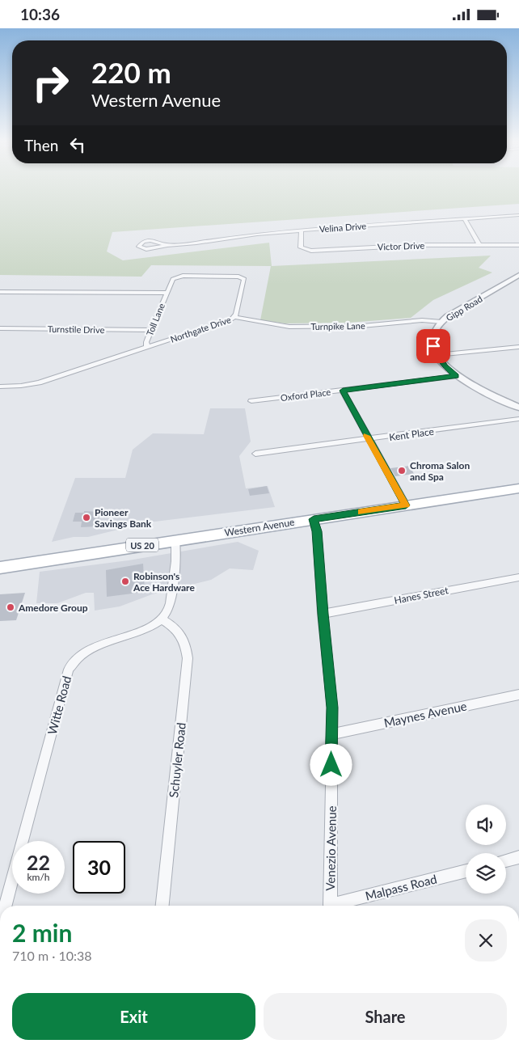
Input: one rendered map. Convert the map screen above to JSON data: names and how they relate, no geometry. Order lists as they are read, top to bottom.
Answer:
{
  "streets": {
    "main road": ["Western Avenue", "US 20"],
    "street": [
      "Velina Drive",
      "Victor Drive",
      "Gipp Road",
      "Toll Lane",
      "Turnpike Lane",
      "Turnstile Drive",
      "Northgate Drive",
      "Oxford Place",
      "Kent Place",
      "Hanes Street",
      "Witte Road",
      "Maynes Avenue",
      "Schuyler Road",
      "Venezio Avenue",
      "Malpass Road"
    ]
  },
  "crossings": [
    ["Velina Drive", "Victor Drive"],
    ["Gipp Road", "Turnpike Lane"],
    ["Toll Lane", "Turnstile Drive"],
    ["Toll Lane", "Northgate Drive"],
    ["Turnpike Lane", "Northgate Drive"],
    ["Western Avenue", "Venezio Avenue"],
    ["Hanes Street", "Venezio Avenue"],
    ["Witte Road", "Schuyler Road"],
    ["Maynes Avenue", "Venezio Avenue"]
  ],
  "places": [
    "Chroma Salon and Spa",
    "Pioneer Savings Bank",
    "Robinson's Ace Hardware",
    "Amedore Group"
  ],
  "page": {
    "status": "10:36",
    "turn": ["220 m", "Western Avenue"],
    "then": "Then",
    "speed": "22 km/h",
    "limit": "30",
    "heading": ["2 min", "710 m · 10:38"],
    "buttons": ["Exit", "Share"]
  }
}
